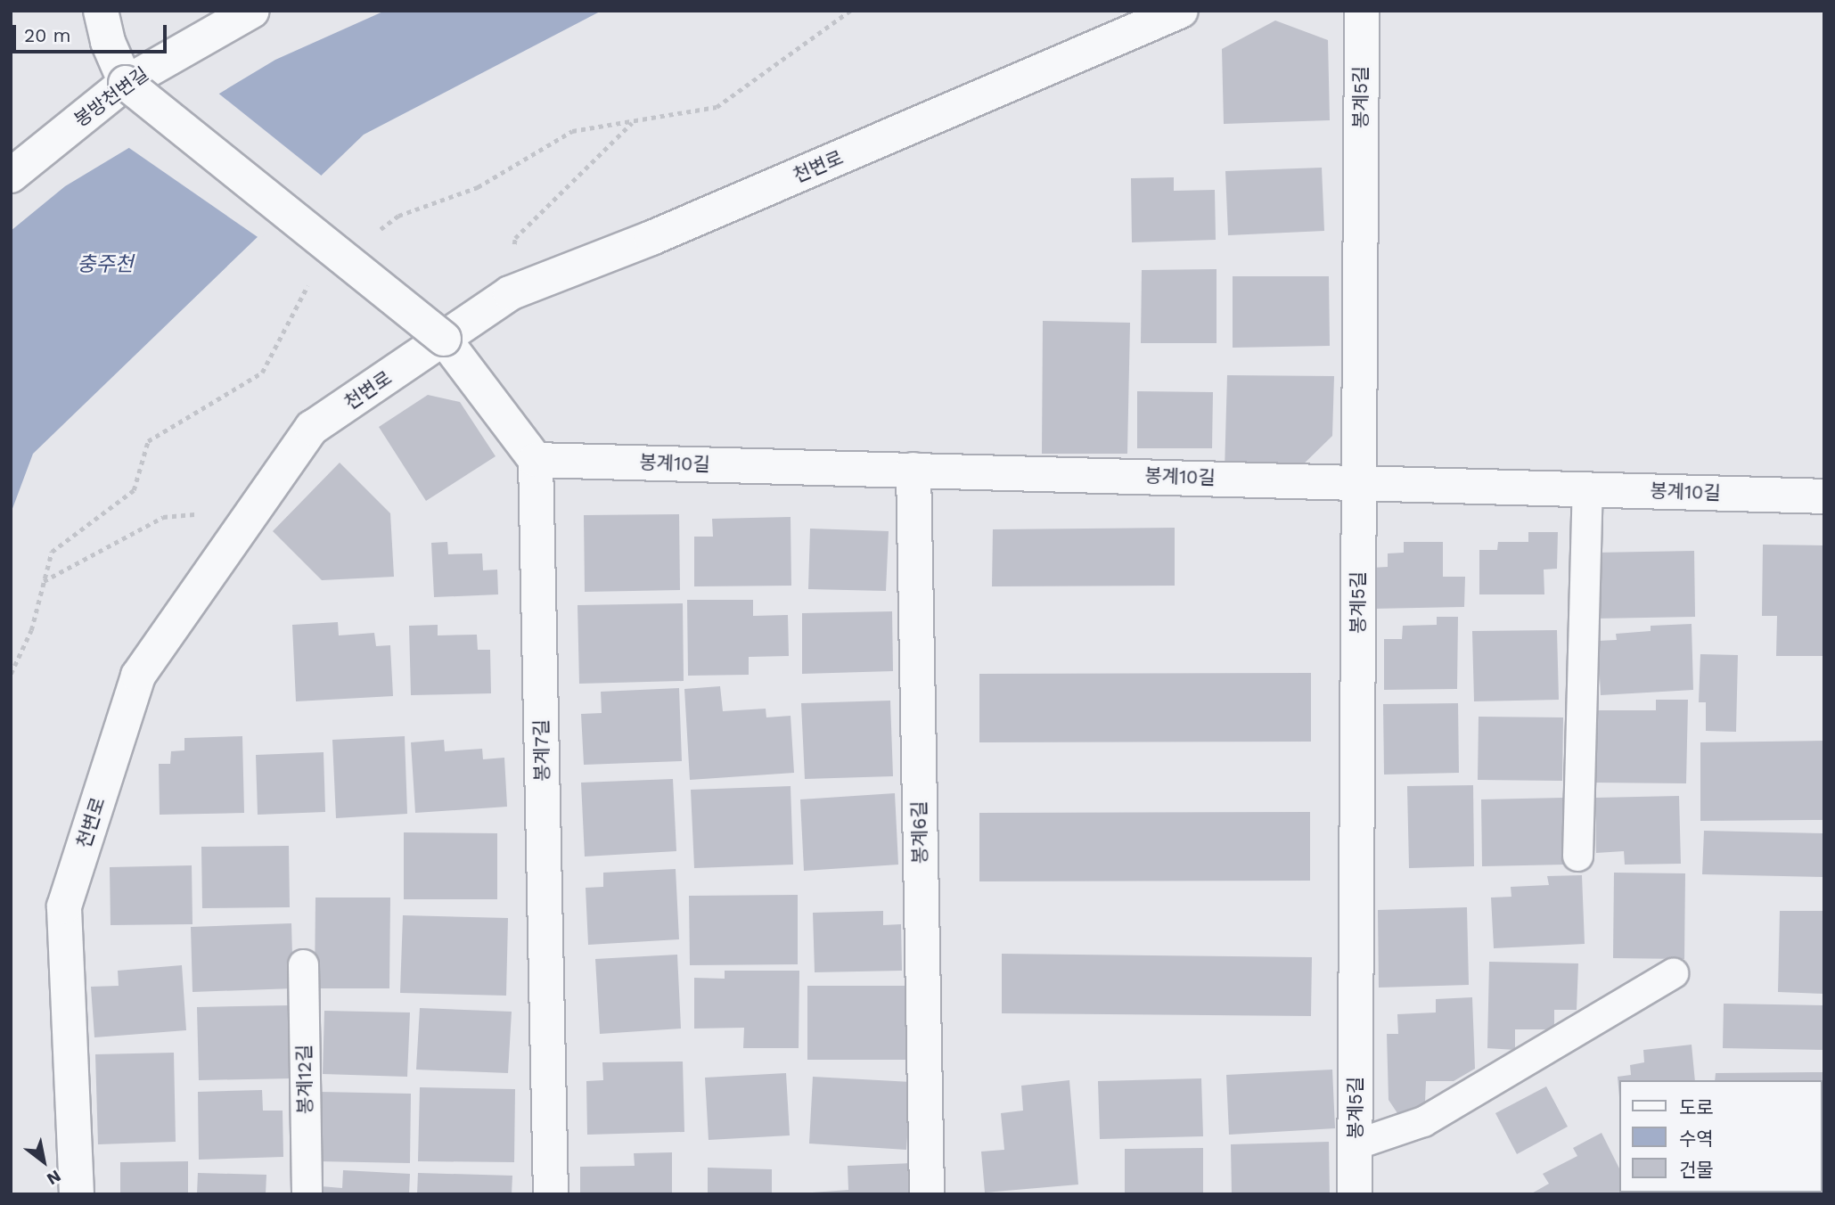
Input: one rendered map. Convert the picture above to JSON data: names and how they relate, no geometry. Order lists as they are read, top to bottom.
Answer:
{
  "streets": {
    "street": [
      "봉방천변길",
      "봉계5길",
      "천변로",
      "봉계10길",
      "봉계7길",
      "봉계6길"
    ],
    "lane": ["봉계12길"]
  },
  "crossings": [
    ["봉계5길", "봉계10길"],
    ["봉계10길", "봉계7길"],
    ["봉계10길", "봉계6길"]
  ],
  "water": ["충주천"],
  "legend": ["도로", "수역", "건물"],
  "scale_bar": "20 m",
  "north": "bottom right"
}
